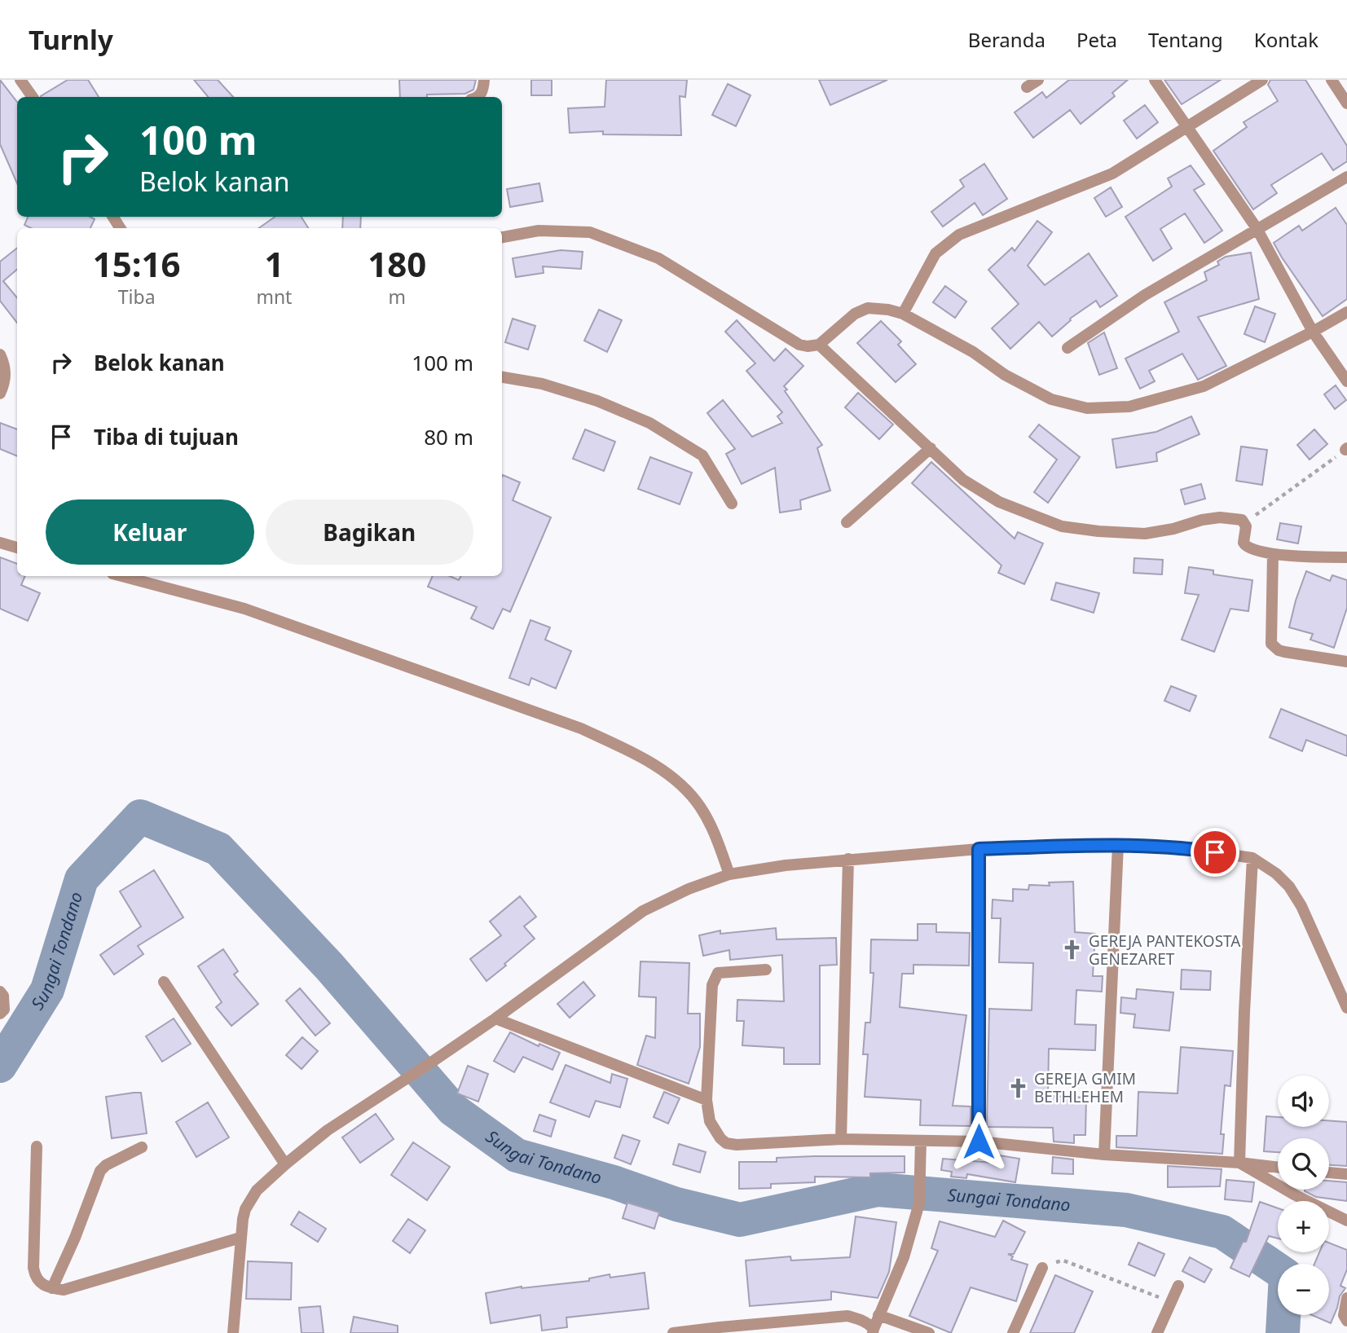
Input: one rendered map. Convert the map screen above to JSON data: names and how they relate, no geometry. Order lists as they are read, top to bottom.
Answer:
{
  "water": ["Sungai Tondano"],
  "places": {
    "church": ["GEREJA PANTEKOSTA GENEZARET", "GEREJA GMIM BETHLEHEM"]
  },
  "page": {
    "header": "Turnly",
    "nav": [
      "Beranda",
      "Peta",
      "Tentang",
      "Kontak"
    ],
    "turn": ["100 m", "Belok kanan"],
    "eta": [
      "15:16",
      "Tiba",
      "1",
      "mnt",
      "180",
      "m"
    ],
    "list": [
      {
        "name": "Belok kanan",
        "value": "100 m"
      },
      {
        "name": "Tiba di tujuan",
        "value": "80 m"
      }
    ],
    "buttons": ["Keluar", "Bagikan"],
    "map_buttons": ["+", "−"]
  }
}
